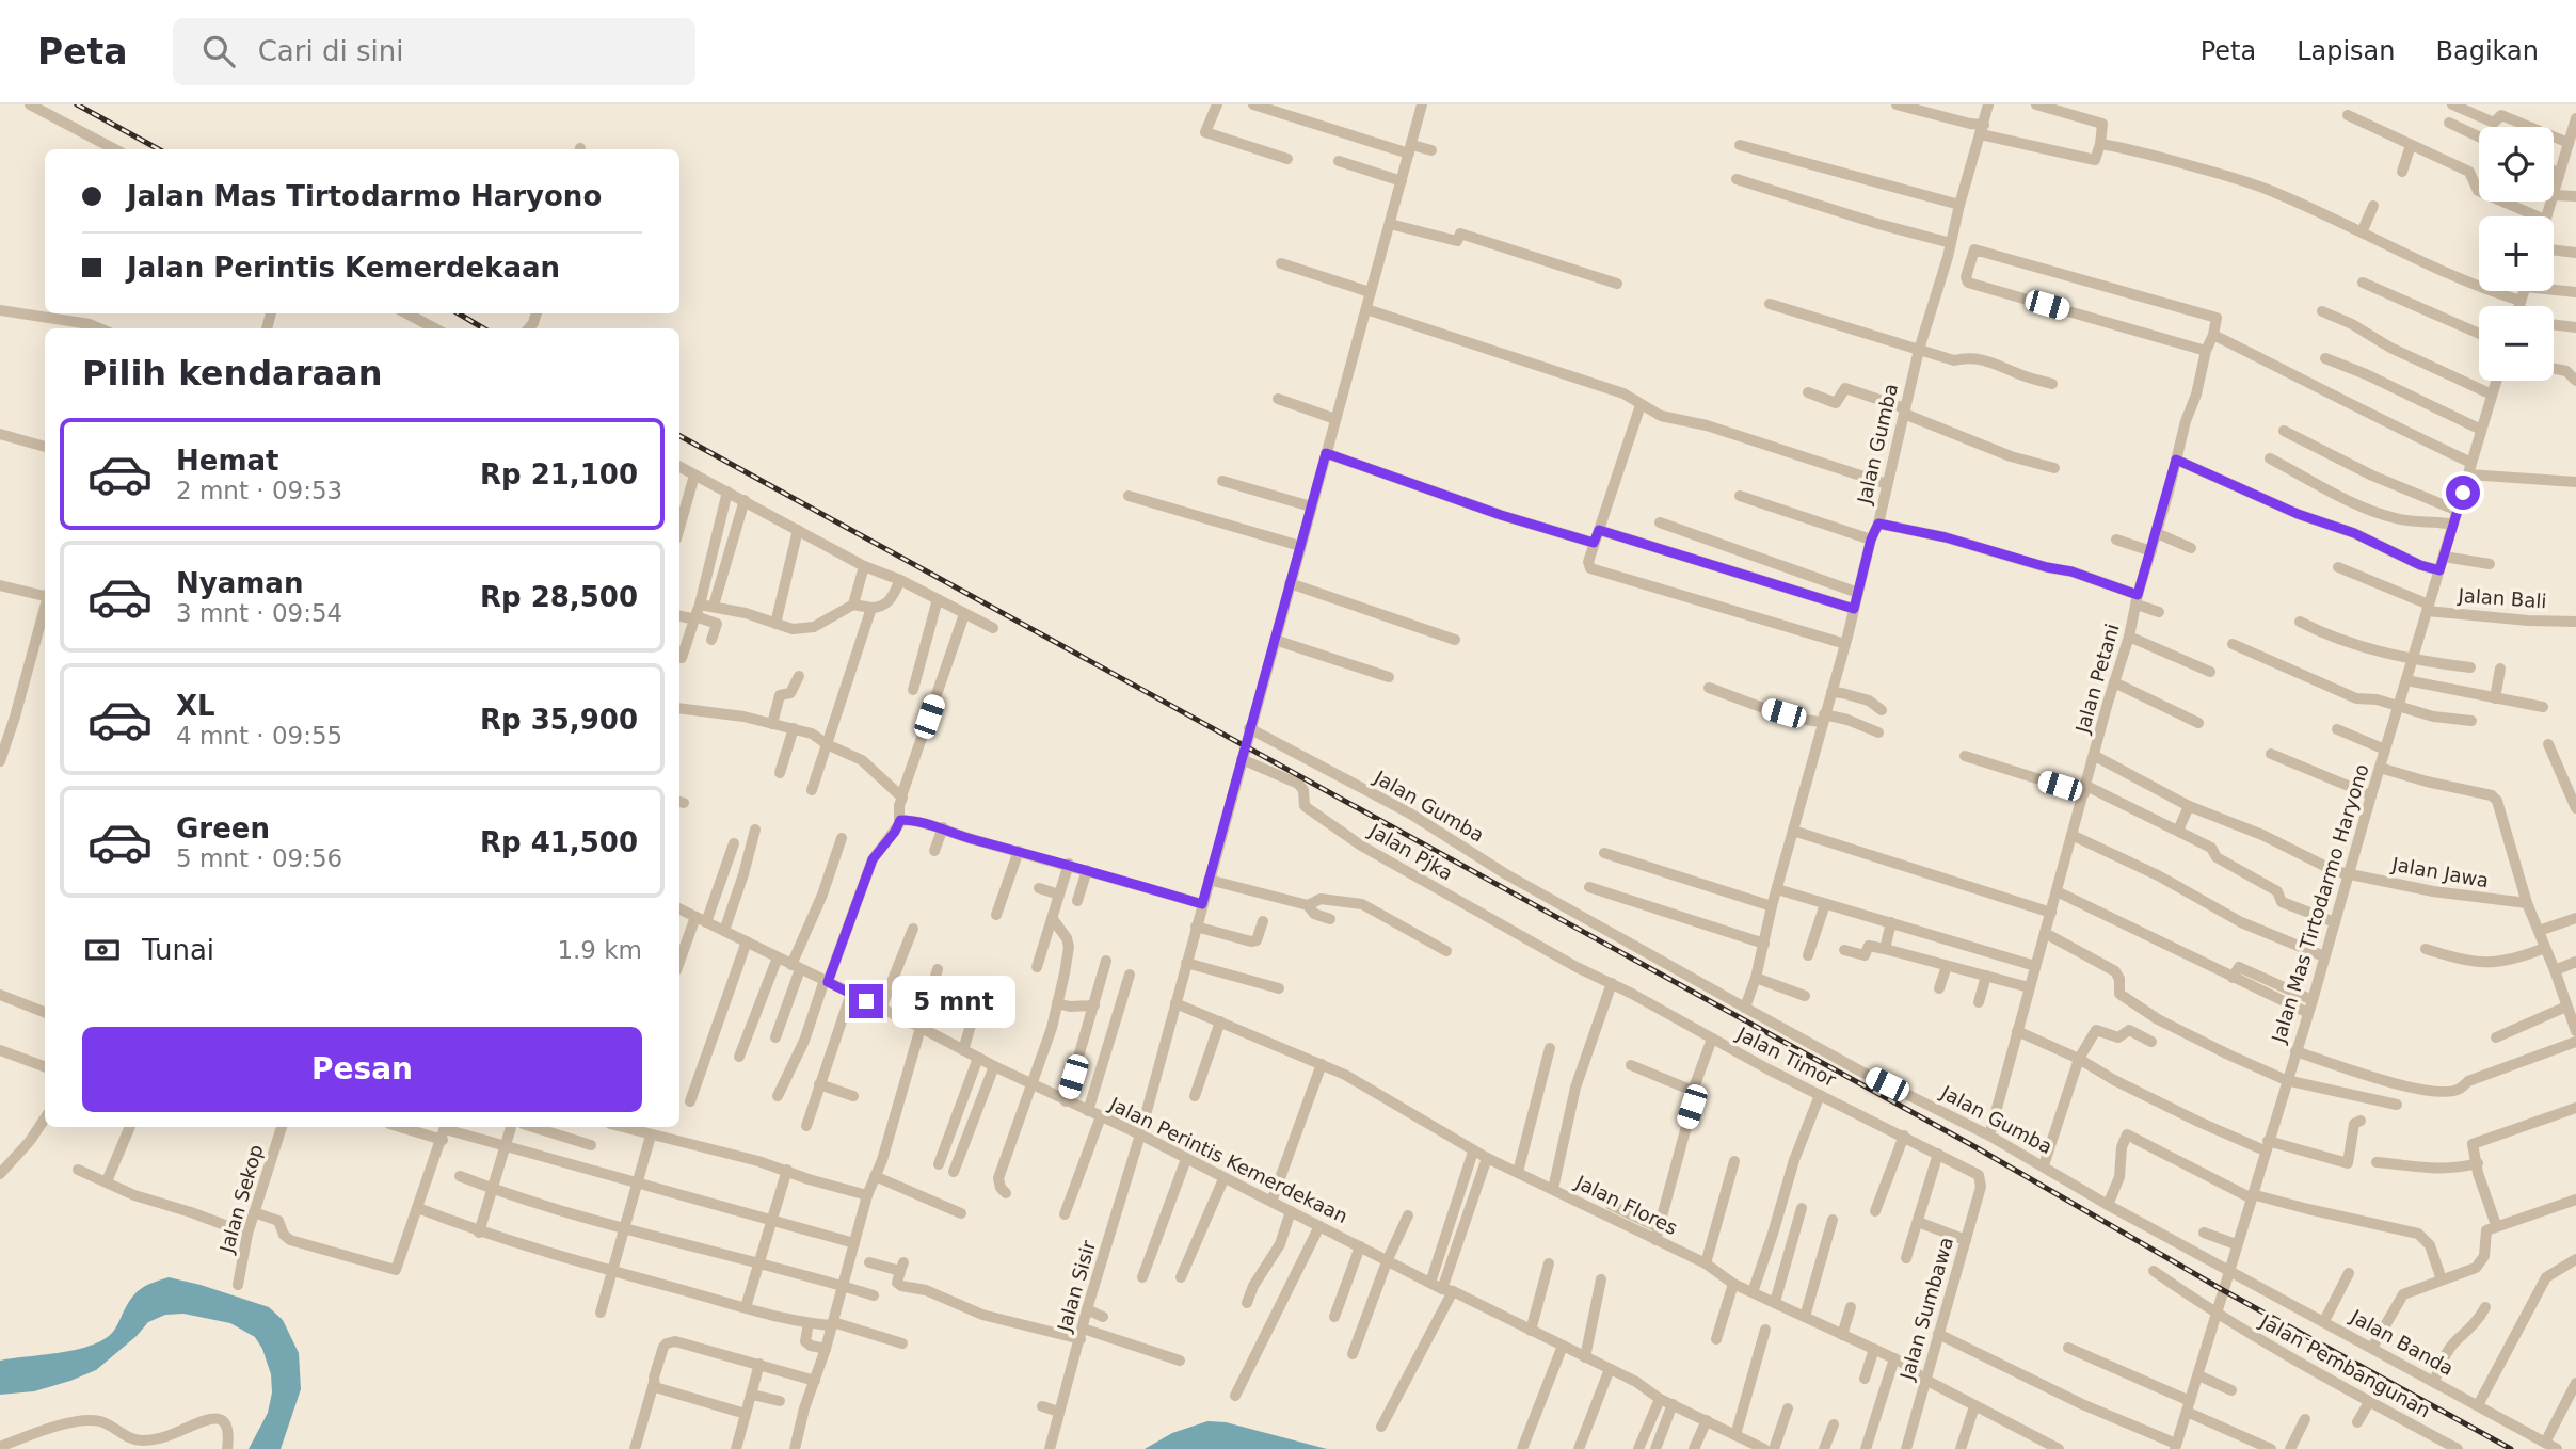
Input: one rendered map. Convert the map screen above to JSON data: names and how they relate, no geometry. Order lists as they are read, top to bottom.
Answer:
{
  "streets": {
    "street": [
      "Jalan Gumba",
      "Jalan Bali",
      "Jalan Petani",
      "Jalan Pjka",
      "Jalan Jawa",
      "Jalan Mas Tirtodarmo Haryono",
      "Jalan Timor",
      "Jalan Perintis Kemerdekaan",
      "Jalan Sekop",
      "Jalan Flores",
      "Jalan Sisir",
      "Jalan Sumbawa",
      "Jalan Banda",
      "Jalan Pembangunan"
    ]
  },
  "crossings": [
    ["Jalan Gumba", "Jalan Petani"],
    ["Jalan Gumba", "Jalan Mas Tirtodarmo Haryono"],
    ["Jalan Gumba", "Jalan Sisir"],
    ["Jalan Gumba", "Jalan Banda"],
    ["Jalan Bali", "Jalan Mas Tirtodarmo Haryono"],
    ["Jalan Petani", "Jalan Jawa"],
    ["Jalan Pjka", "Jalan Timor"],
    ["Jalan Pjka", "Jalan Sisir"],
    ["Jalan Jawa", "Jalan Mas Tirtodarmo Haryono"],
    ["Jalan Mas Tirtodarmo Haryono", "Jalan Banda"],
    ["Jalan Mas Tirtodarmo Haryono", "Jalan Pembangunan"],
    ["Jalan Timor", "Jalan Sumbawa"],
    ["Jalan Perintis Kemerdekaan", "Jalan Sisir"],
    ["Jalan Flores", "Jalan Sisir"],
    ["Jalan Flores", "Jalan Sumbawa"]
  ],
  "page": {
    "header": "Peta",
    "search": "Cari di sini",
    "nav": ["Peta", "Lapisan", "Bagikan"],
    "map_buttons": ["+", "−"],
    "banner": ["Jalan Mas Tirtodarmo Haryono", "Jalan Perintis Kemerdekaan"],
    "heading": "Pilih kendaraan",
    "list": [
      {
        "name": "Hemat",
        "note": "2 mnt · 09:53",
        "value": "Rp 21,100"
      },
      {
        "name": "Nyaman",
        "note": "3 mnt · 09:54",
        "value": "Rp 28,500"
      },
      {
        "name": "XL",
        "note": "4 mnt · 09:55",
        "value": "Rp 35,900"
      },
      {
        "name": "Green",
        "note": "5 mnt · 09:56",
        "value": "Rp 41,500"
      }
    ],
    "pay": ["Tunai", "1.9 km"],
    "bubble": "5 mnt",
    "buttons": "Pesan"
  }
}
